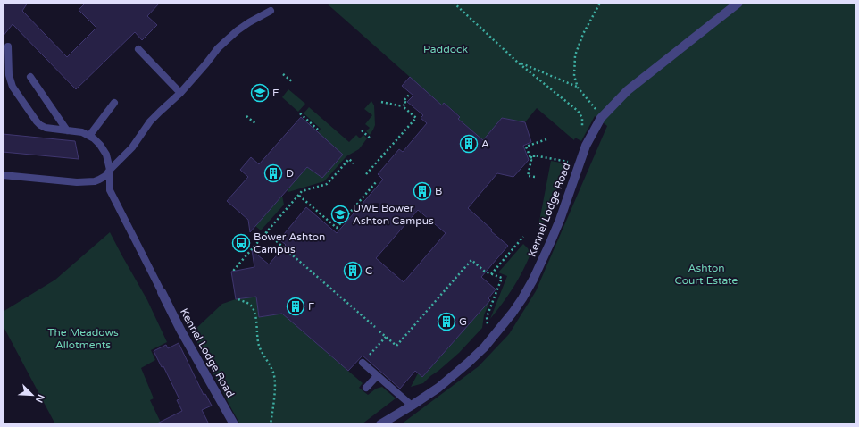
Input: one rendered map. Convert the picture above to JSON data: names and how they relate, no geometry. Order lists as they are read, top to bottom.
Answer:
{
  "streets": {
    "street": ["Kennel Lodge Road"]
  },
  "parks": ["Paddock", "Ashton Court Estate", "The Meadows Allotments"],
  "places": {
    "school or university": ["E", "UWE Bower Ashton Campus"],
    "building": [
      "A",
      "D",
      "B",
      "C",
      "F",
      "G"
    ],
    "bus stop": ["Bower Ashton Campus"]
  },
  "north": "bottom right"
}
